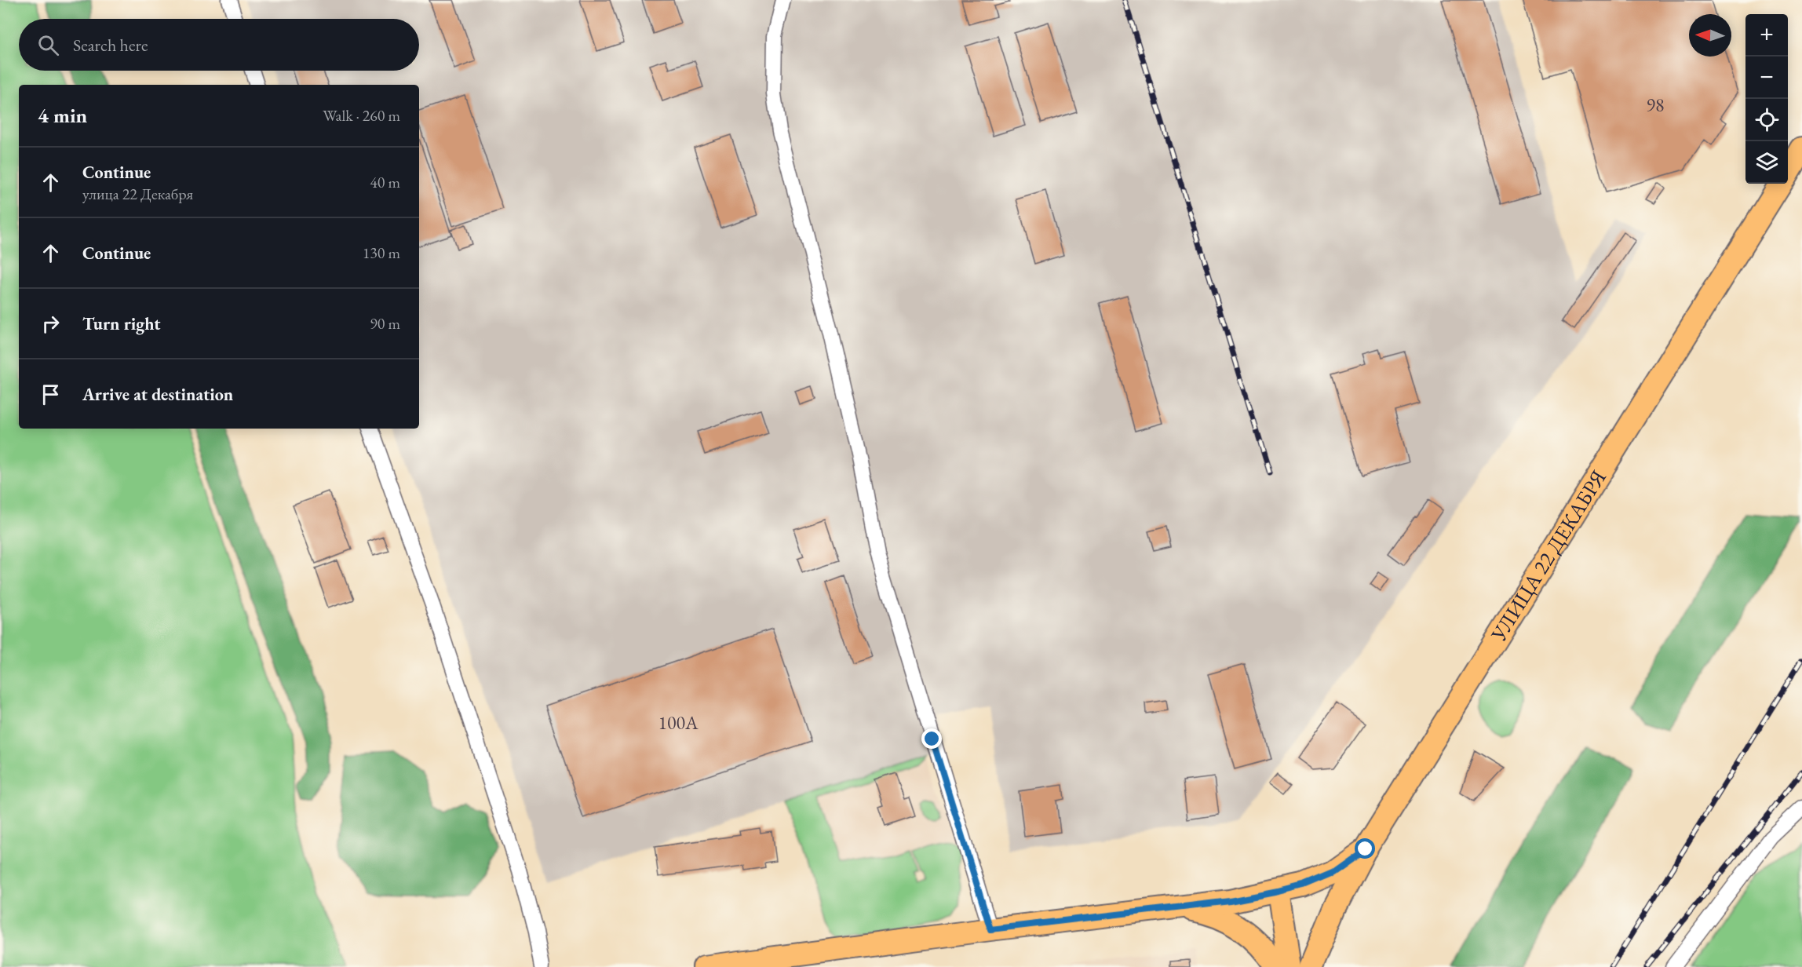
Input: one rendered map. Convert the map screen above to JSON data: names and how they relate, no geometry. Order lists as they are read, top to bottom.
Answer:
{
  "streets": {
    "main road": ["УЛИЦА 22 ДЕКАБРЯ"]
  },
  "house_numbers": ["98", "100А"],
  "north": "left",
  "page": {
    "map_buttons": ["+", "−"],
    "search": "Search here",
    "heading": ["4 min", "Walk · 260 m"],
    "list": [
      ["Continue", "улица 22 Декабря", "40 m"],
      ["Continue", "130 m"],
      ["Turn right", "90 m"],
      "Arrive at destination"
    ]
  }
}
